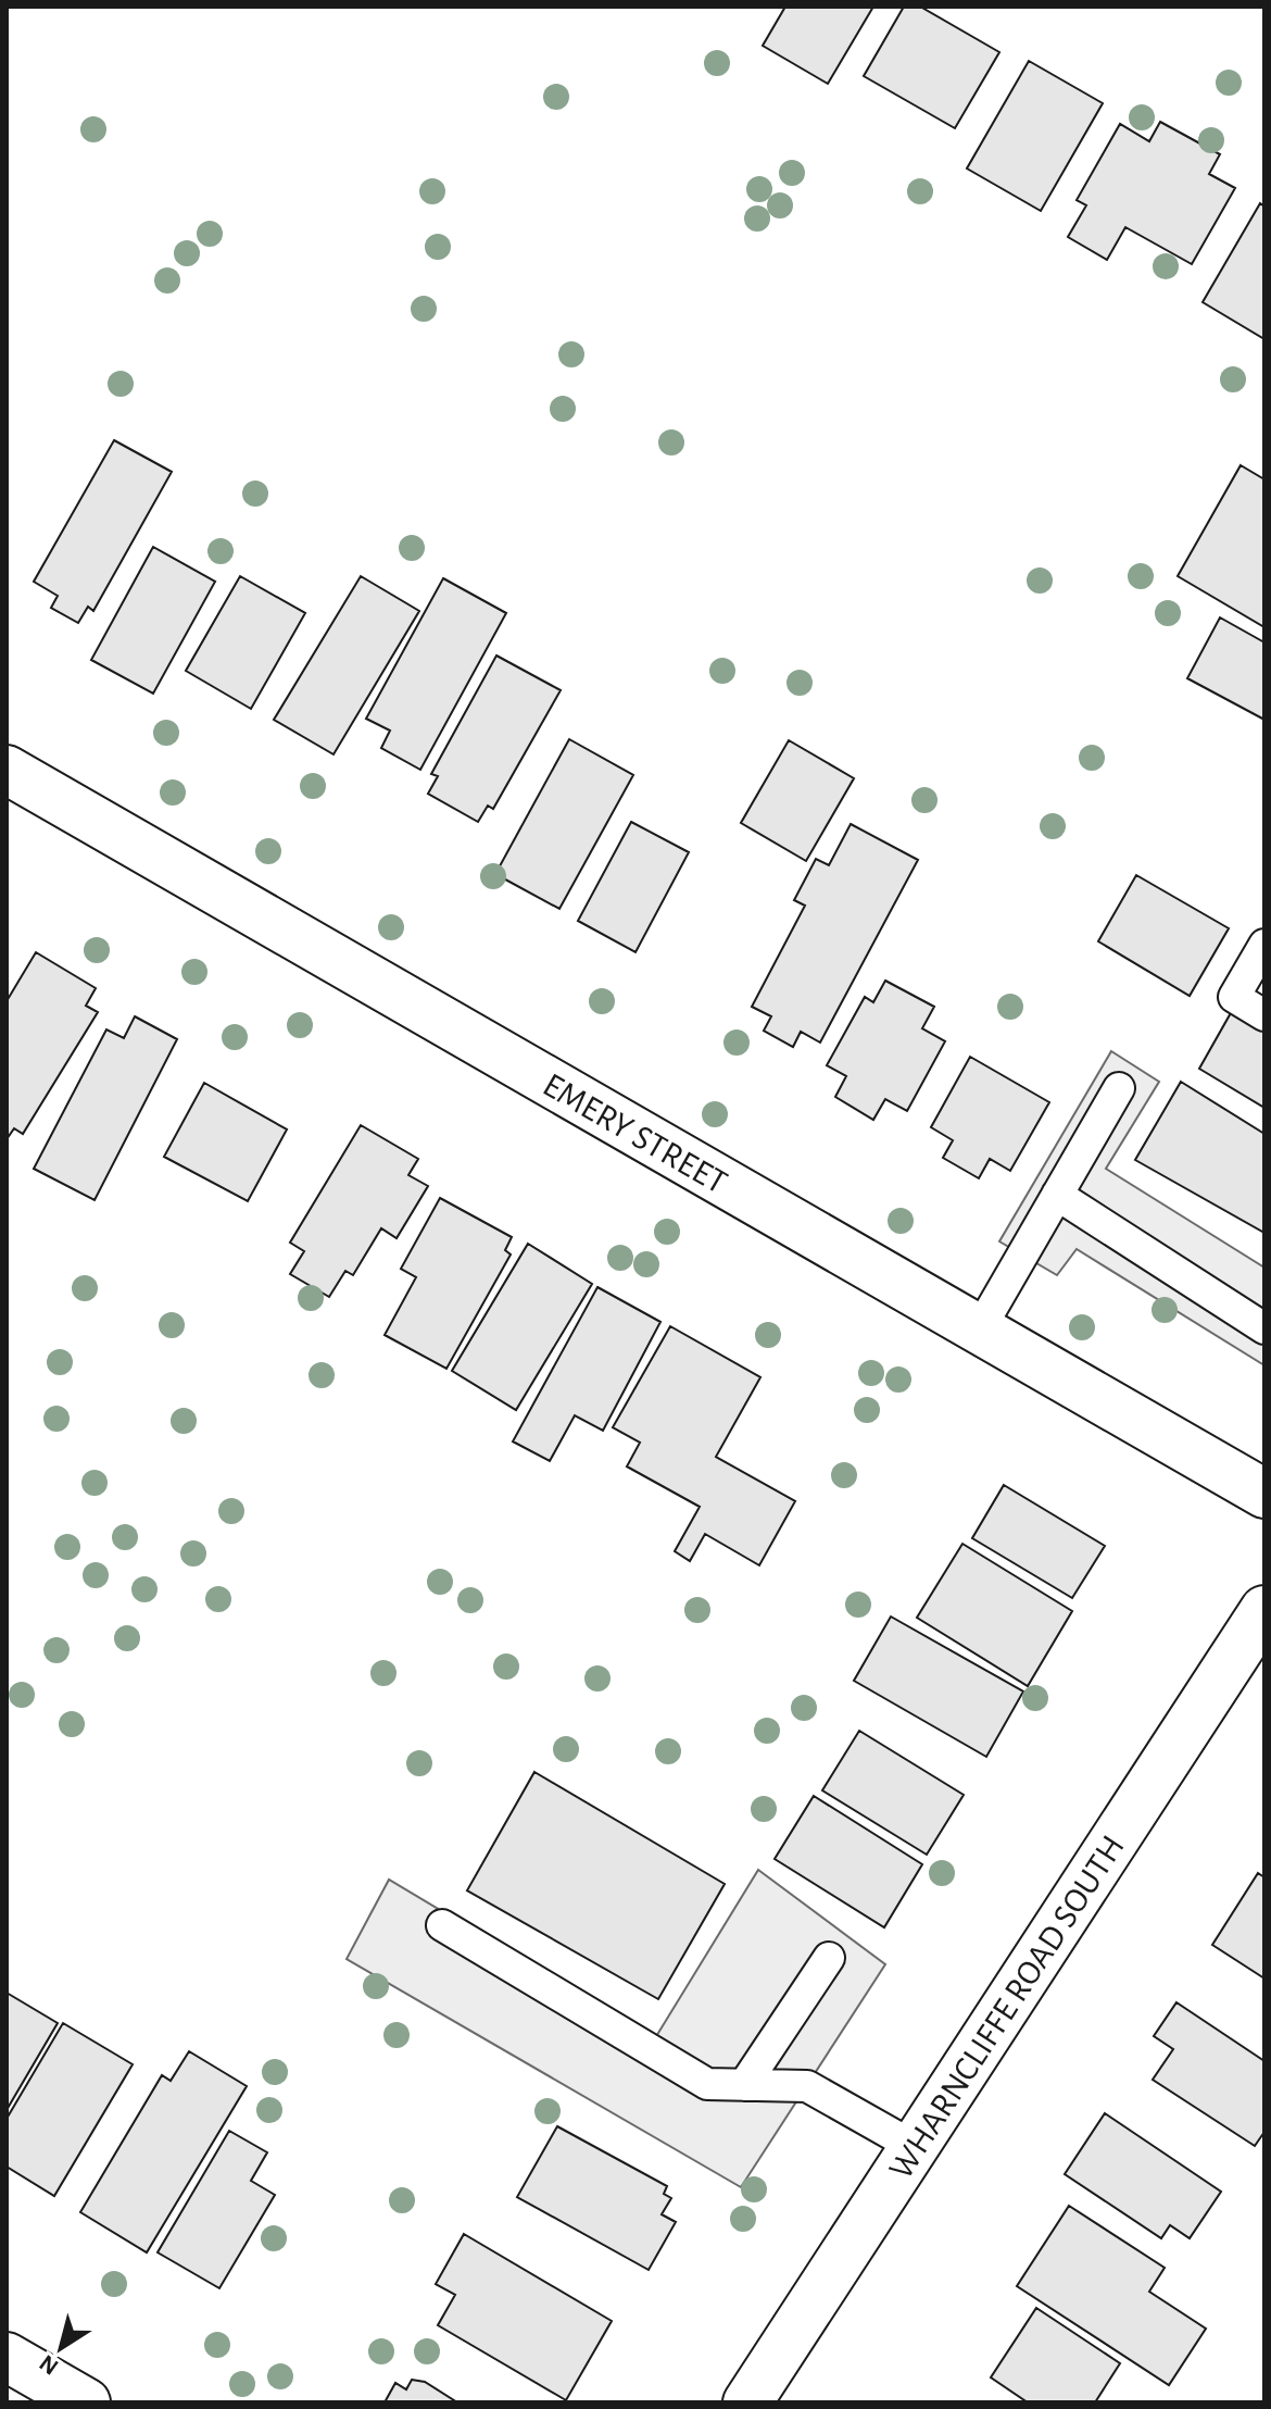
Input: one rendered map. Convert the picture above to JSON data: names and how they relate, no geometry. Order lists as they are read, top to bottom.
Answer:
{
  "streets": {
    "street": ["EMERY STREET", "WHARNCLIFFE ROAD SOUTH"]
  },
  "north": "bottom left"
}
